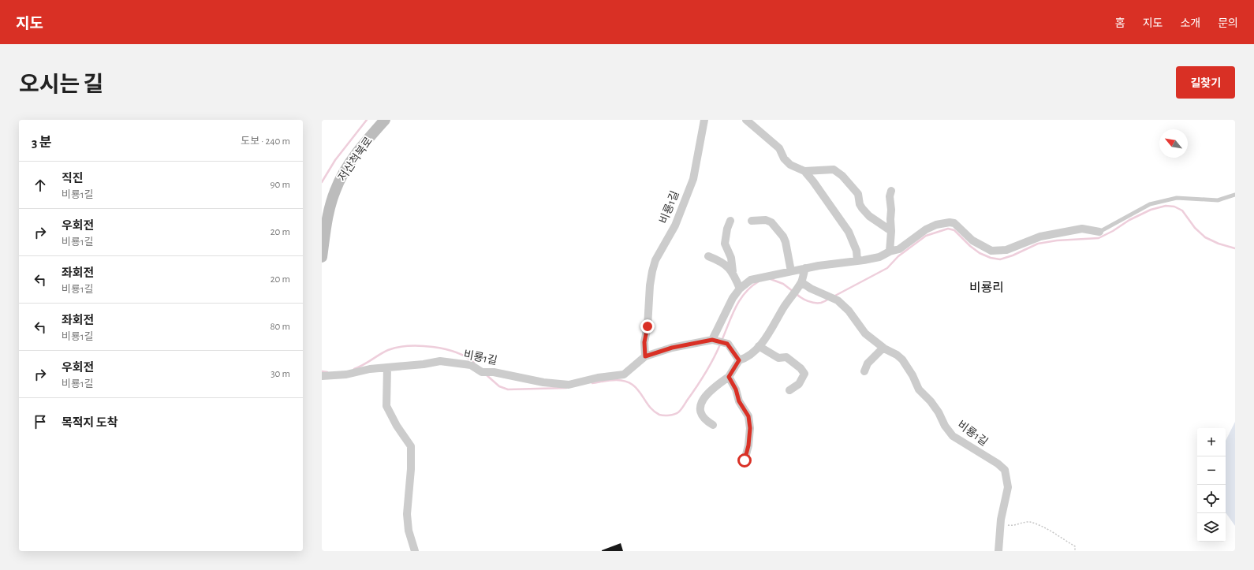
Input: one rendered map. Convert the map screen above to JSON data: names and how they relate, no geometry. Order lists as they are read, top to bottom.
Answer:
{
  "streets": {
    "street": ["저산척북로", "비룡1길"]
  },
  "districts": ["비룡리"],
  "north": "top left",
  "page": {
    "header": "지도",
    "nav": [
      "홈",
      "지도",
      "소개",
      "문의"
    ],
    "title": "오시는 길",
    "buttons": "길찾기",
    "heading": ["3 분", "도보 · 240 m"],
    "list": [
      ["직진", "비룡1길", "90 m"],
      ["우회전", "비룡1길", "20 m"],
      ["좌회전", "비룡1길", "20 m"],
      ["좌회전", "비룡1길", "80 m"],
      ["우회전", "비룡1길", "30 m"],
      "목적지 도착"
    ],
    "map_buttons": ["+", "−"]
  }
}
